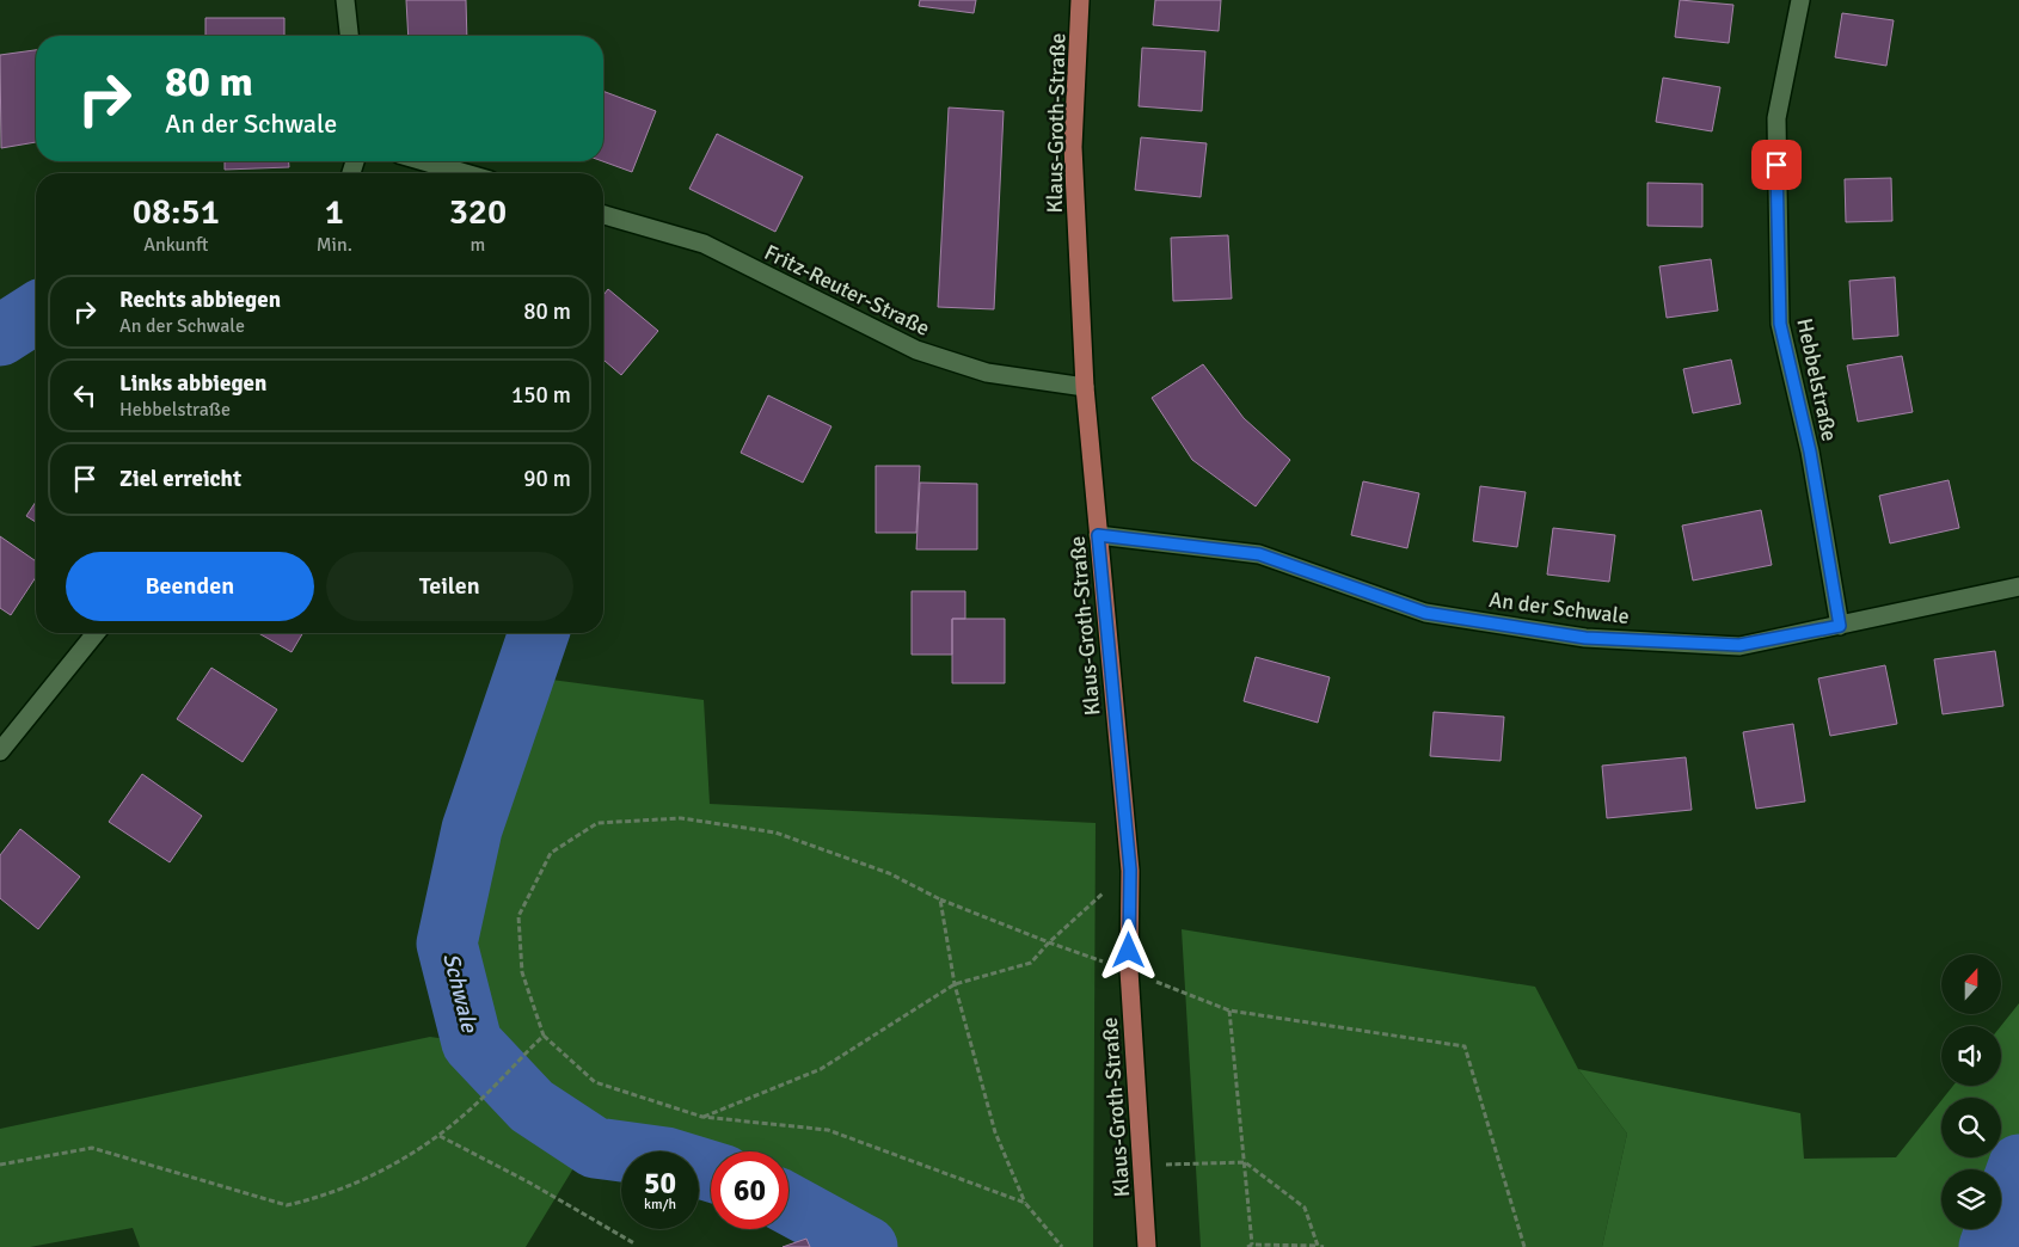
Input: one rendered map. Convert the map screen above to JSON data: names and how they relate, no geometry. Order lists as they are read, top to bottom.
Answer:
{
  "streets": {
    "main road": ["Klaus-Groth-Straße"],
    "street": ["Fritz-Reuter-Straße", "Hebbelstraße", "An der Schwale"]
  },
  "crossings": [
    ["Klaus-Groth-Straße", "Fritz-Reuter-Straße"],
    ["Klaus-Groth-Straße", "An der Schwale"],
    ["Hebbelstraße", "An der Schwale"]
  ],
  "water": ["Schwale"],
  "north": "top",
  "page": {
    "turn": ["80 m", "An der Schwale"],
    "eta": [
      "08:51",
      "Ankunft",
      "1",
      "Min.",
      "320",
      "m"
    ],
    "list": [
      {
        "name": "Rechts abbiegen",
        "note": "An der Schwale",
        "value": "80 m"
      },
      {
        "name": "Links abbiegen",
        "note": "Hebbelstraße",
        "value": "150 m"
      },
      {
        "name": "Ziel erreicht",
        "value": "90 m"
      }
    ],
    "buttons": ["Beenden", "Teilen"],
    "speed": "50 km/h",
    "limit": "60"
  }
}
